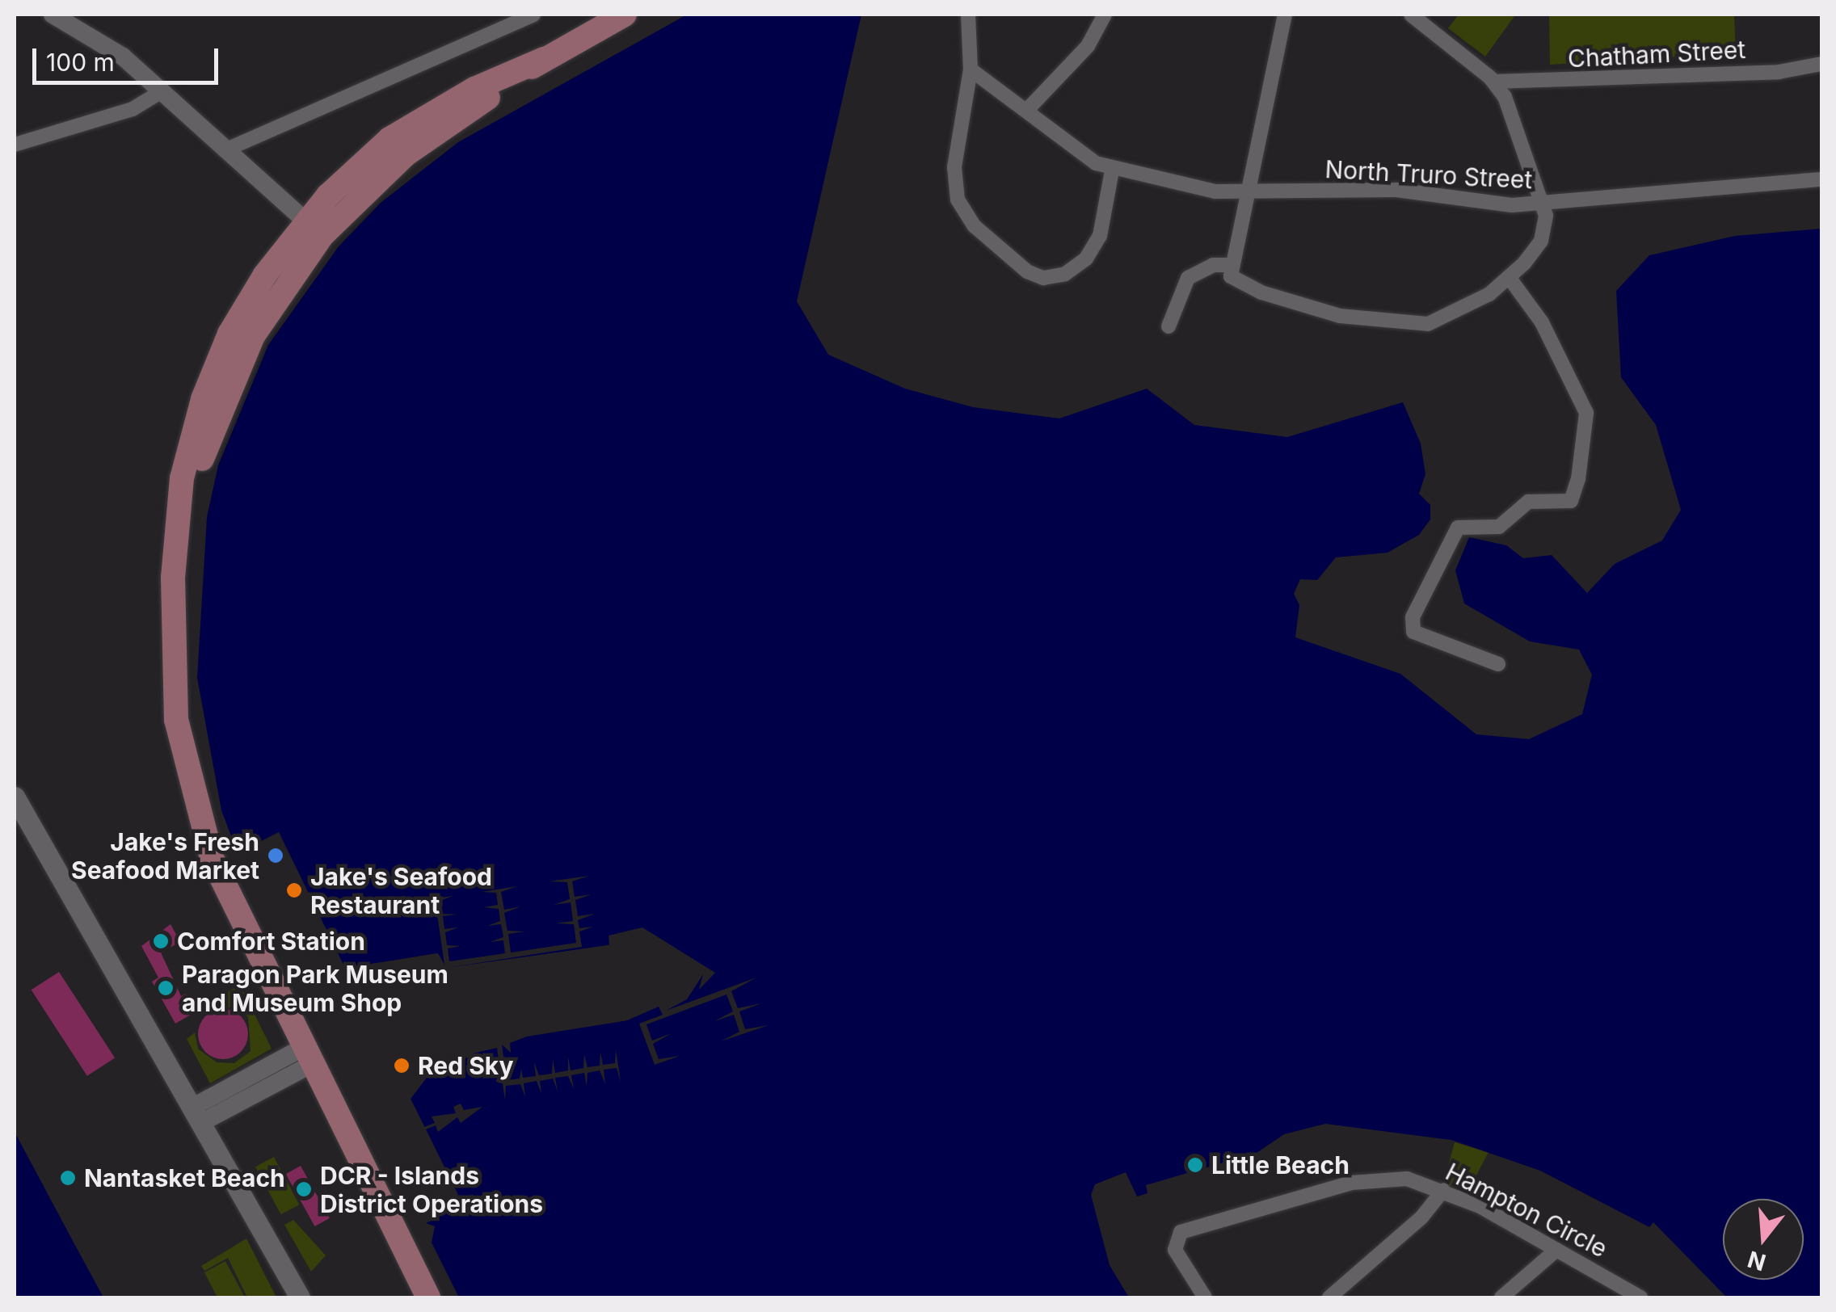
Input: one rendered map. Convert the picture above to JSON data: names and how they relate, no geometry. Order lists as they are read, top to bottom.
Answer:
{
  "streets": {
    "street": ["Chatham Street", "North Truro Street", "Hampton Circle"]
  },
  "places": [
    "Jake's Fresh Seafood Market",
    "Jake's Seafood Restaurant",
    "Comfort Station",
    "Paragon Park Museum and Museum Shop",
    "Red Sky",
    "Little Beach",
    "Nantasket Beach",
    "DCR - Islands District Operations"
  ],
  "scale_bar": "100 m",
  "north": "bottom"
}
